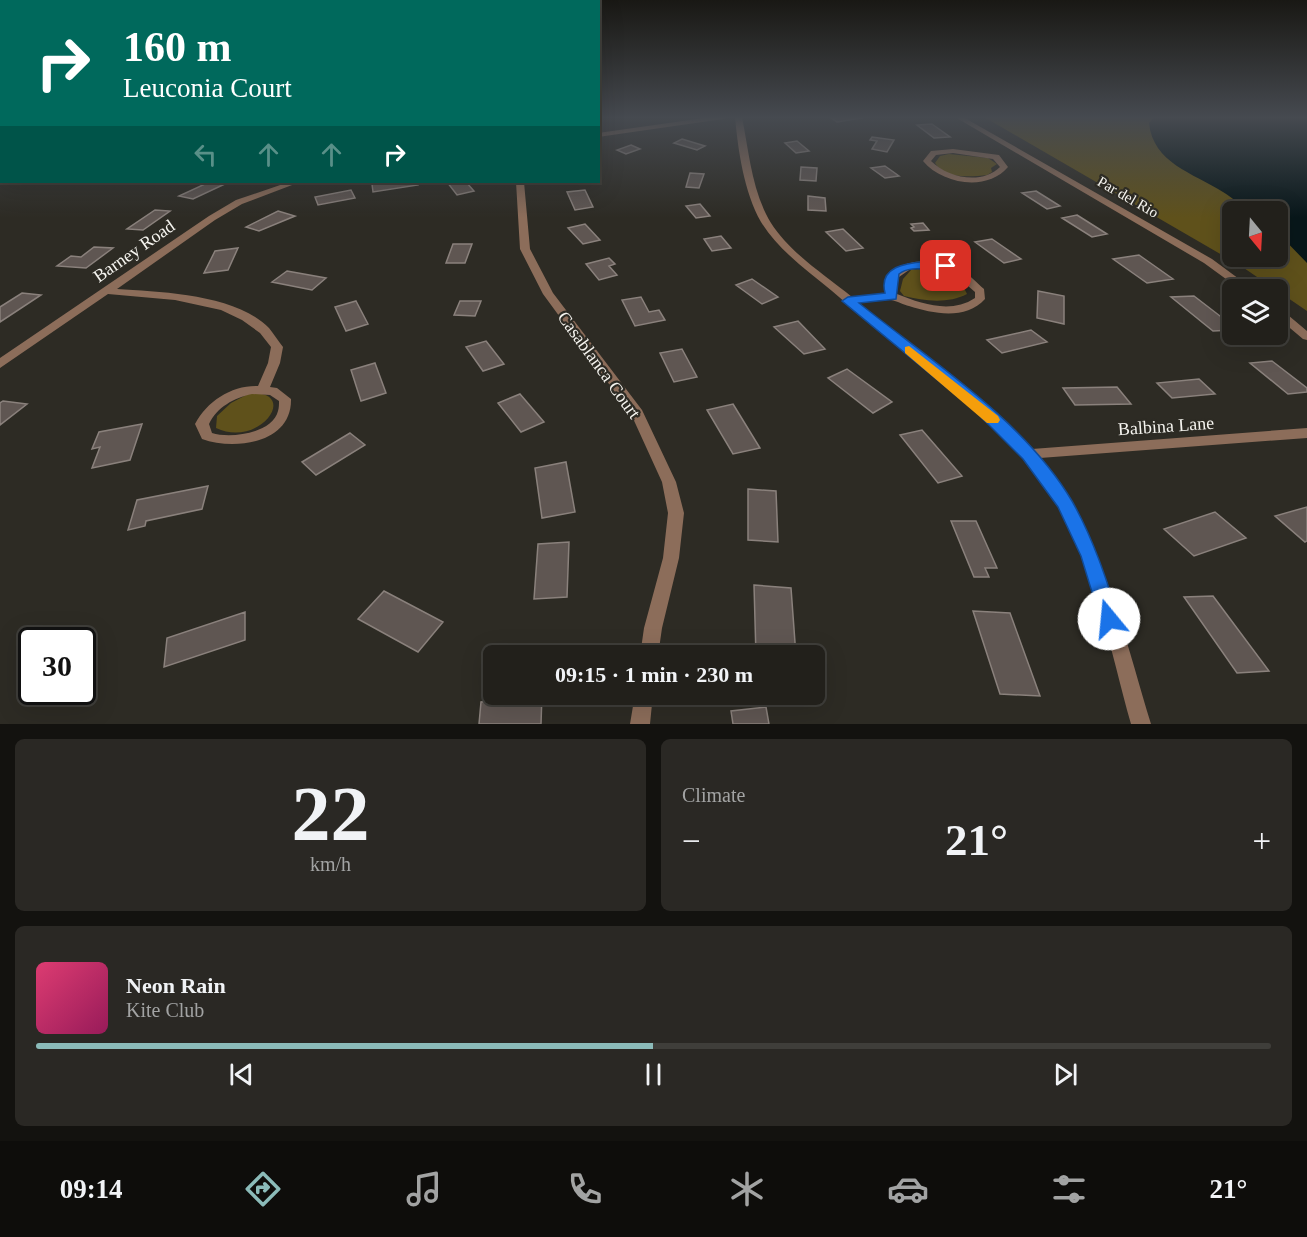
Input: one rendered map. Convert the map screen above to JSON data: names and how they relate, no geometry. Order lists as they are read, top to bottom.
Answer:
{
  "streets": {
    "street": [
      "Par del Rio",
      "Barney Road",
      "Casablanca Court",
      "Balbina Lane"
    ]
  },
  "north": "bottom",
  "page": {
    "turn": ["160 m", "Leuconia Court"],
    "limit": "30",
    "trip": "09:15 · 1 min · 230 m",
    "tile": [
      ["22", "km/h"],
      "Climate"
    ],
    "heat": ["−", "21°", "+"],
    "song": ["Neon Rain", "Kite Club"],
    "tabs": ["09:14", "21°"]
  }
}
